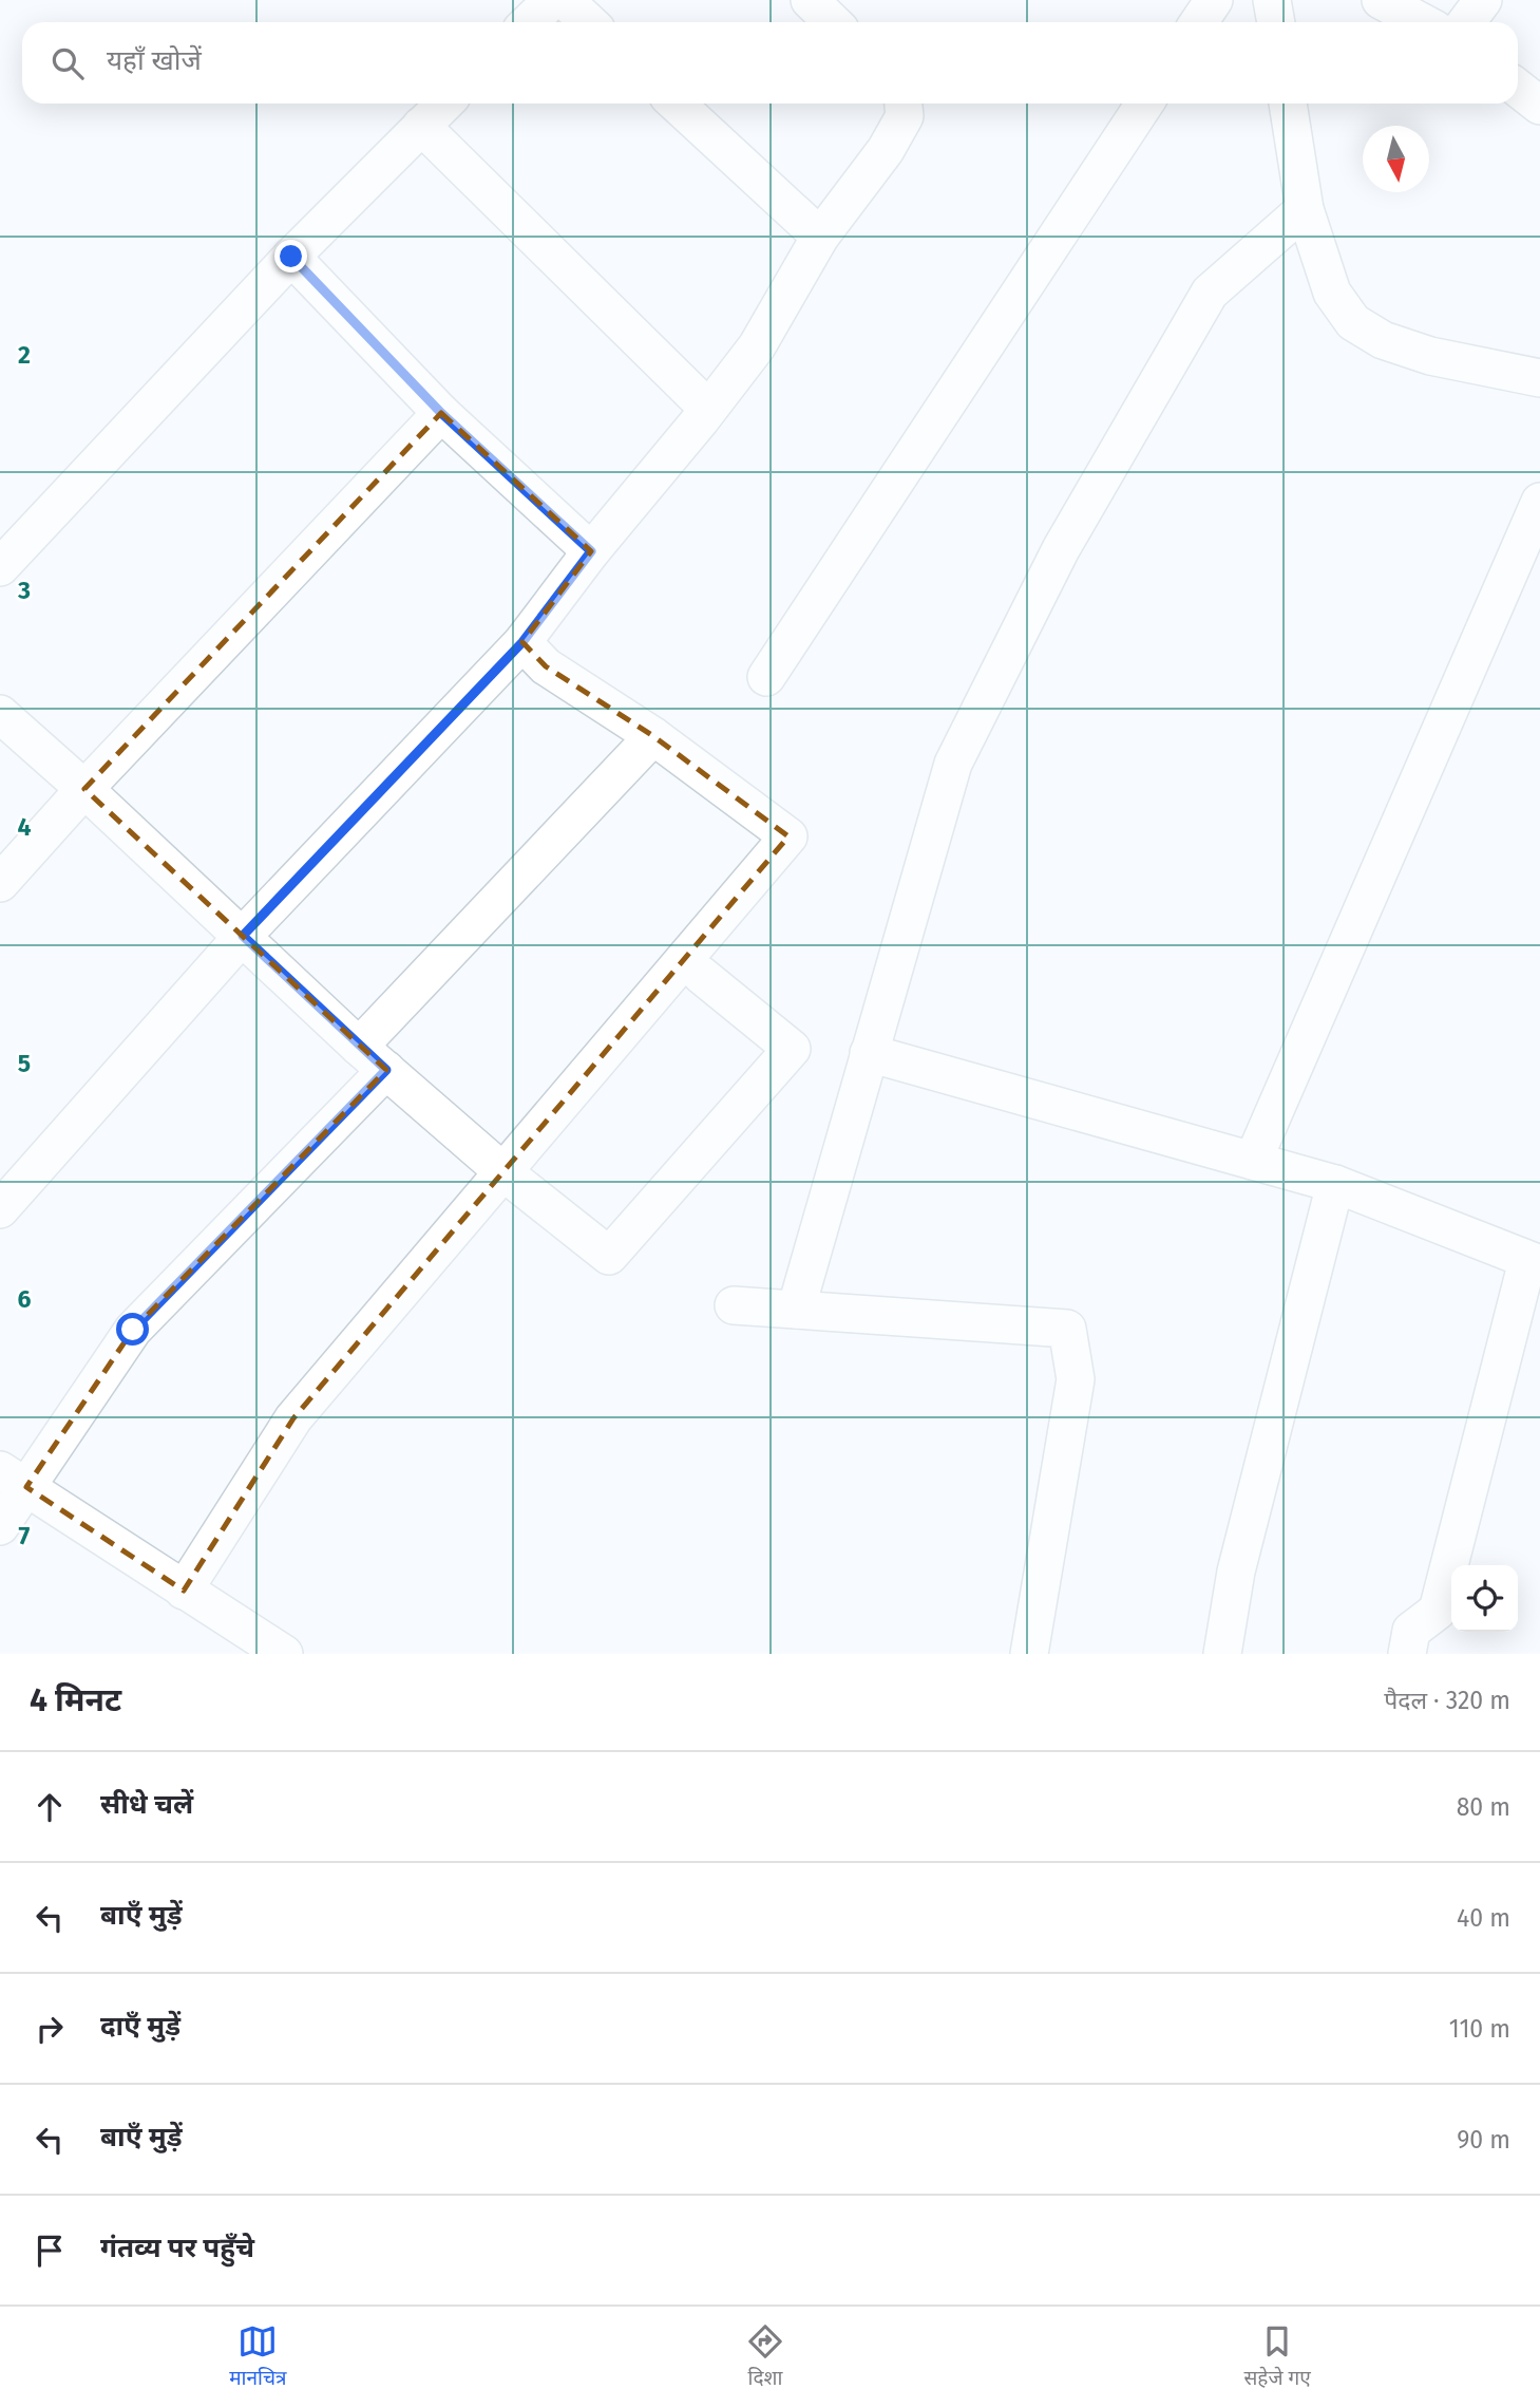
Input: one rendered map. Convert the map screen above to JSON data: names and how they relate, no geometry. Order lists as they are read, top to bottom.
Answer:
{
  "north": "bottom",
  "page": {
    "search": "यहाँ खोजें",
    "heading": ["4 मिनट", "पैदल · 320 m"],
    "list": [
      ["सीधे चलें", "80 m"],
      ["बाएँ मुड़ें", "40 m"],
      ["दाएँ मुड़ें", "110 m"],
      ["बाएँ मुड़ें", "90 m"],
      "गंतव्य पर पहुँचे"
    ],
    "nav": ["मानचित्र", "दिशा", "सहेजे गए"]
  },
  "grid": {
    "rows": [
      "2",
      "3",
      "4",
      "5",
      "6",
      "7"
    ]
  }
}
